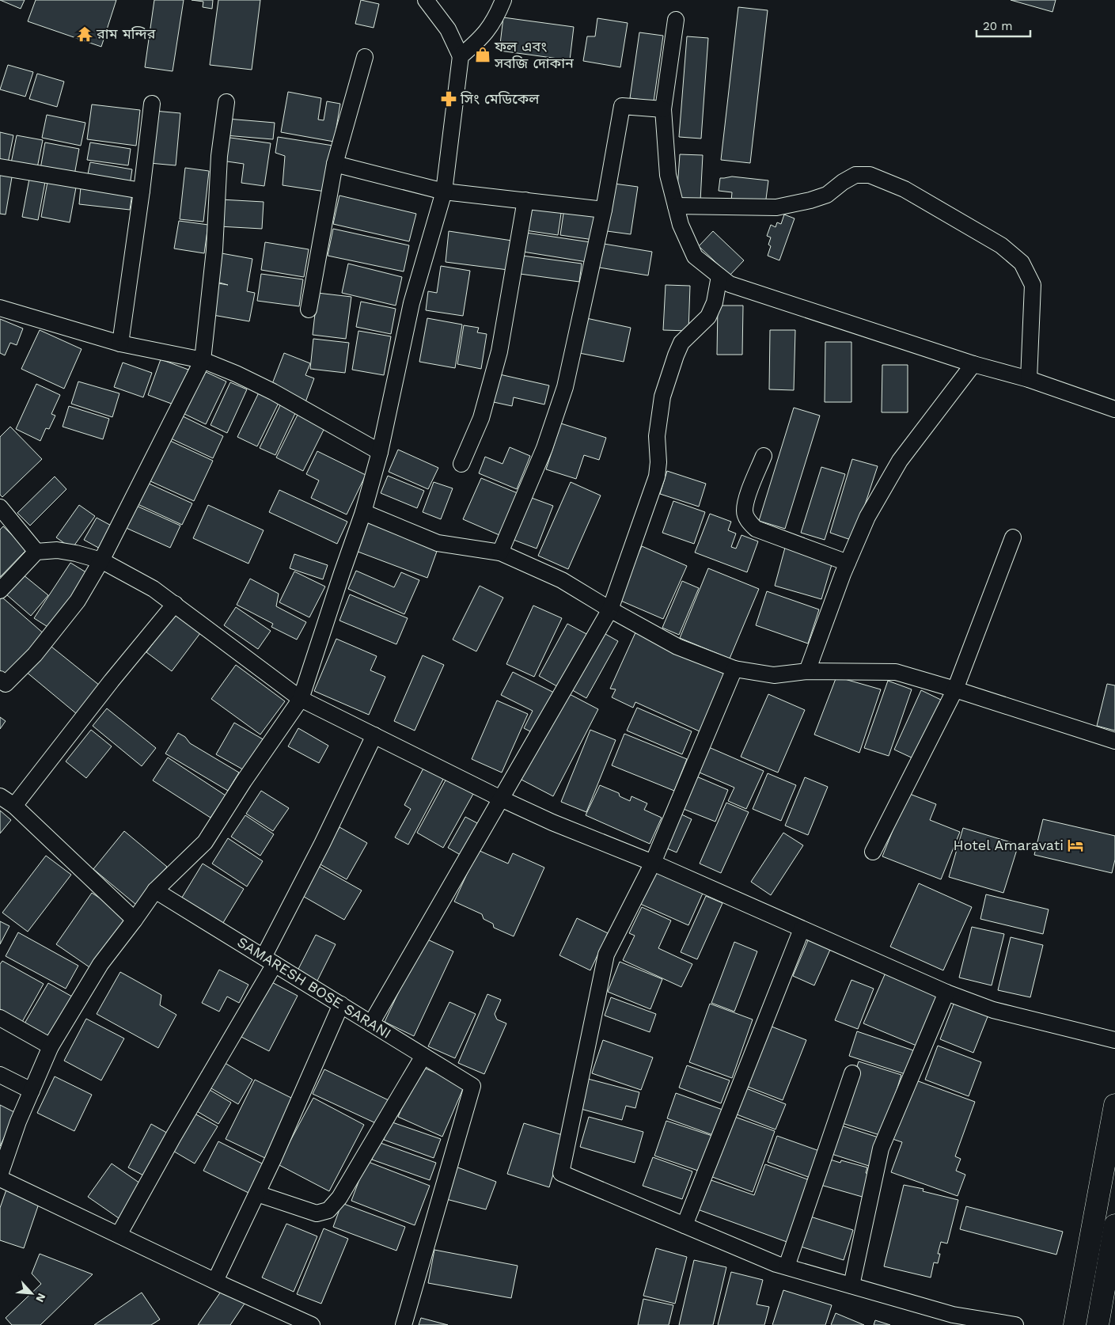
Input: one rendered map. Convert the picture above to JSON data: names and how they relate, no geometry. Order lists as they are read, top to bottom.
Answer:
{
  "streets": {
    "street": ["SAMARESH BOSE SARANI"]
  },
  "places": {
    "temple": ["রাম মন্দির"],
    "shop": ["ফল এবং সবজি দোকান"],
    "pharmacy": ["সিং মেডিকেল"],
    "hotel": ["Hotel Amaravati"]
  },
  "scale_bar": "20 m",
  "north": "bottom right"
}
